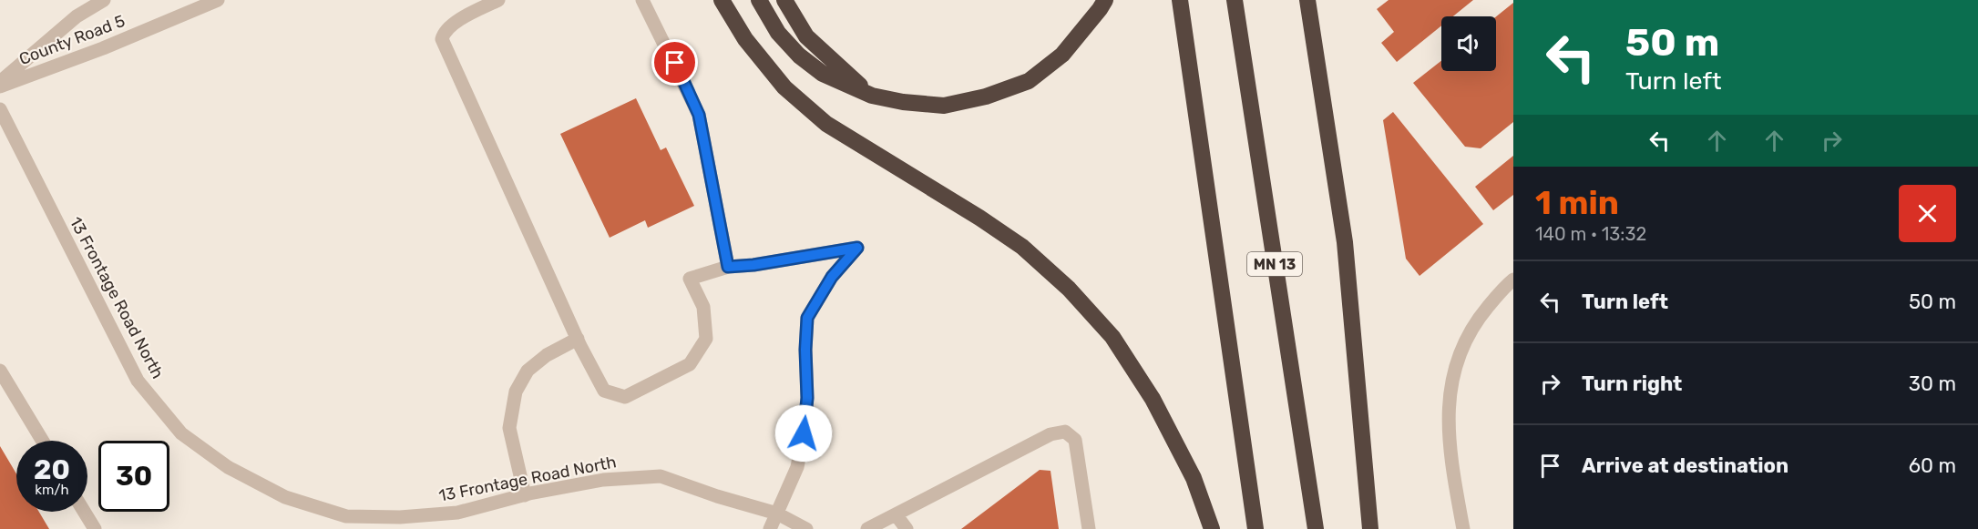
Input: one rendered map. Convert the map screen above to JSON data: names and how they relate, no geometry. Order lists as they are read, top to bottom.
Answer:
{
  "streets": {
    "highway": ["MN 13"],
    "street": ["County Road 5", "13 Frontage Road North"]
  },
  "page": {
    "turn": ["50 m", "Turn left"],
    "heading": ["1 min", "140 m · 13:32"],
    "list": [
      {
        "name": "Turn left",
        "value": "50 m"
      },
      {
        "name": "Turn right",
        "value": "30 m"
      },
      {
        "name": "Arrive at destination",
        "value": "60 m"
      }
    ],
    "speed": "20 km/h",
    "limit": "30"
  }
}
